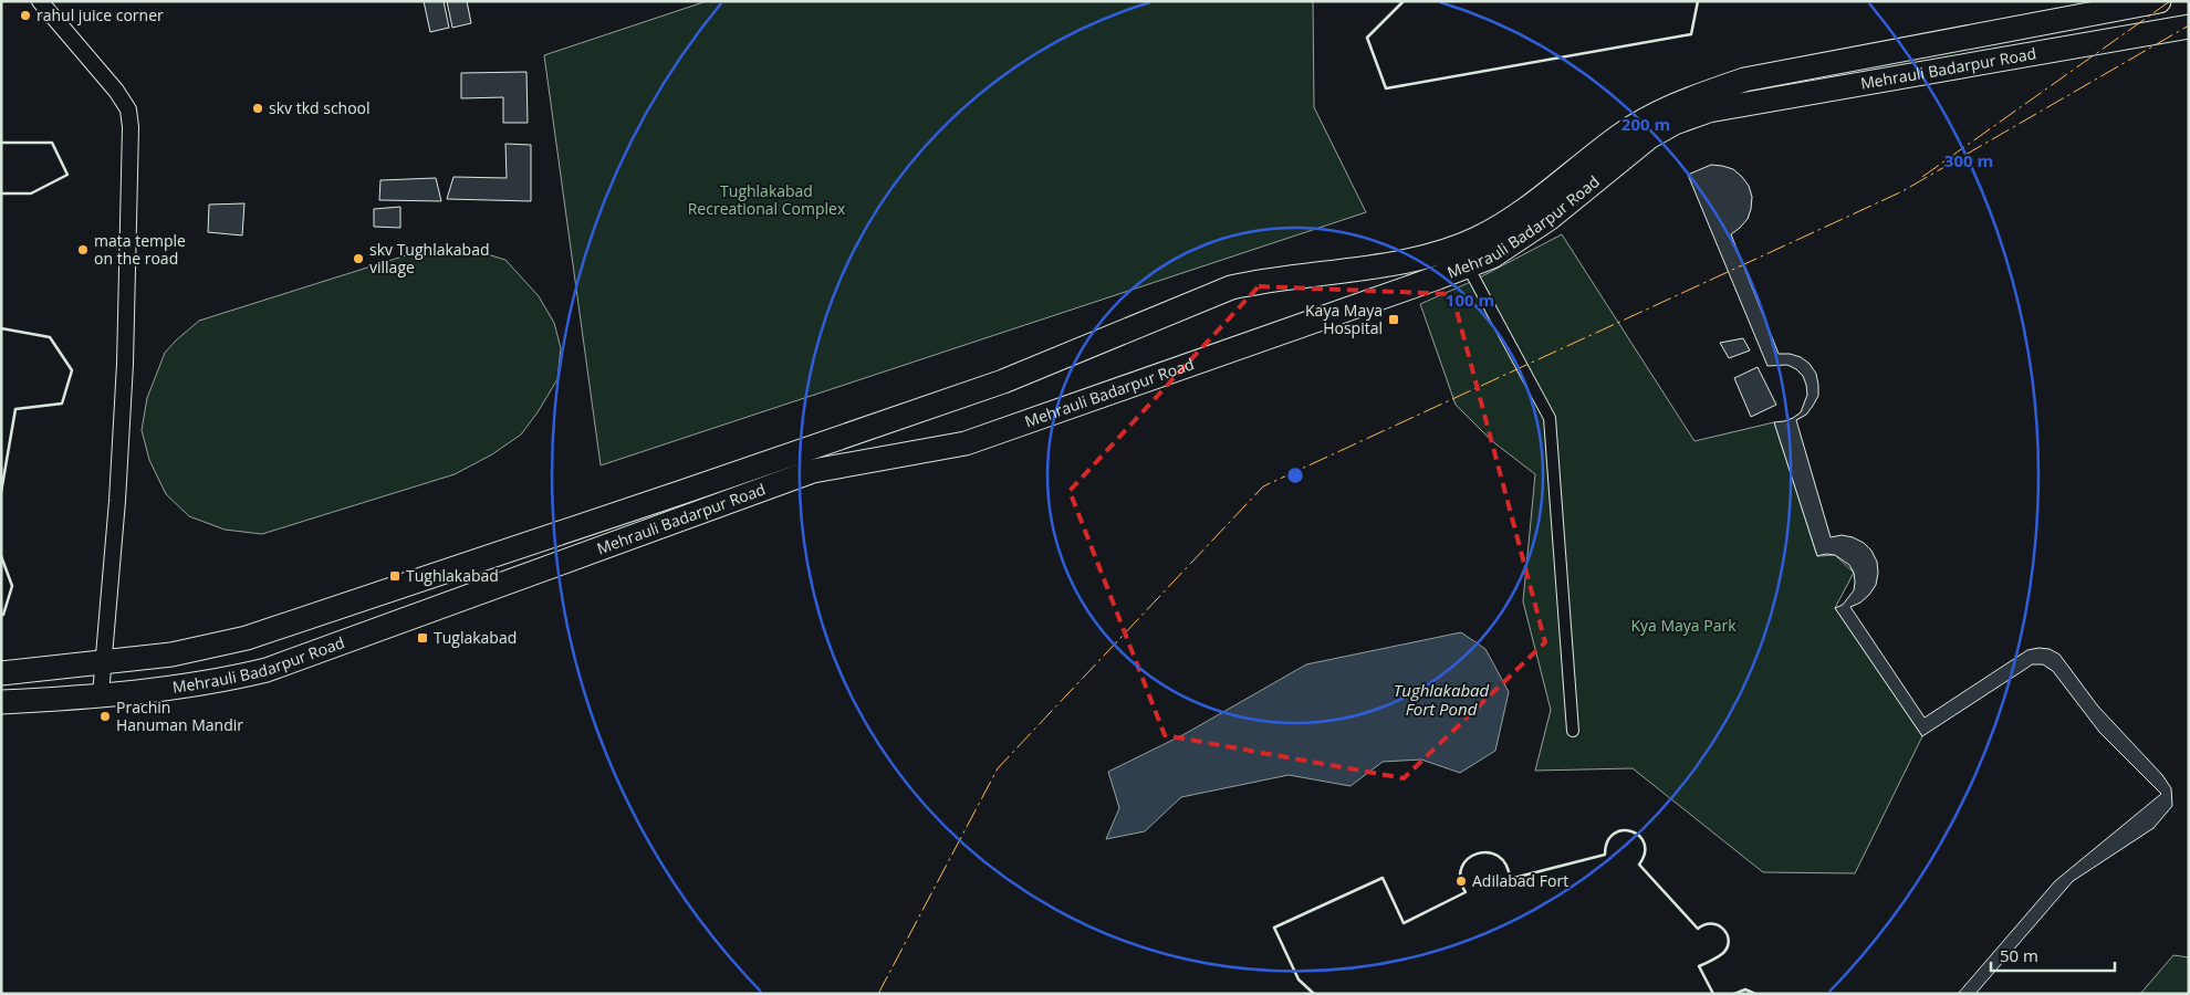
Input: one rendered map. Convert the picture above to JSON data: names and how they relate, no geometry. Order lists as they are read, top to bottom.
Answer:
{
  "streets": {
    "main road": ["Mehrauli Badarpur Road"]
  },
  "water": ["Tughlakabad Fort Pond"],
  "parks": ["Tughlakabad Recreational Complex", "Kya Maya Park"],
  "places": {
    "other": [
      "rahul juice corner",
      "skv tkd school",
      "mata temple on the road",
      "skv Tughlakabad village",
      "Prachin Hanuman Mandir",
      "Adilabad Fort"
    ],
    "transit": ["Kaya Maya Hospital", "Tughlakabad", "Tuglakabad"]
  },
  "scale_bar": "50 m",
  "rings": ["200 m", "300 m", "100 m"]
}
